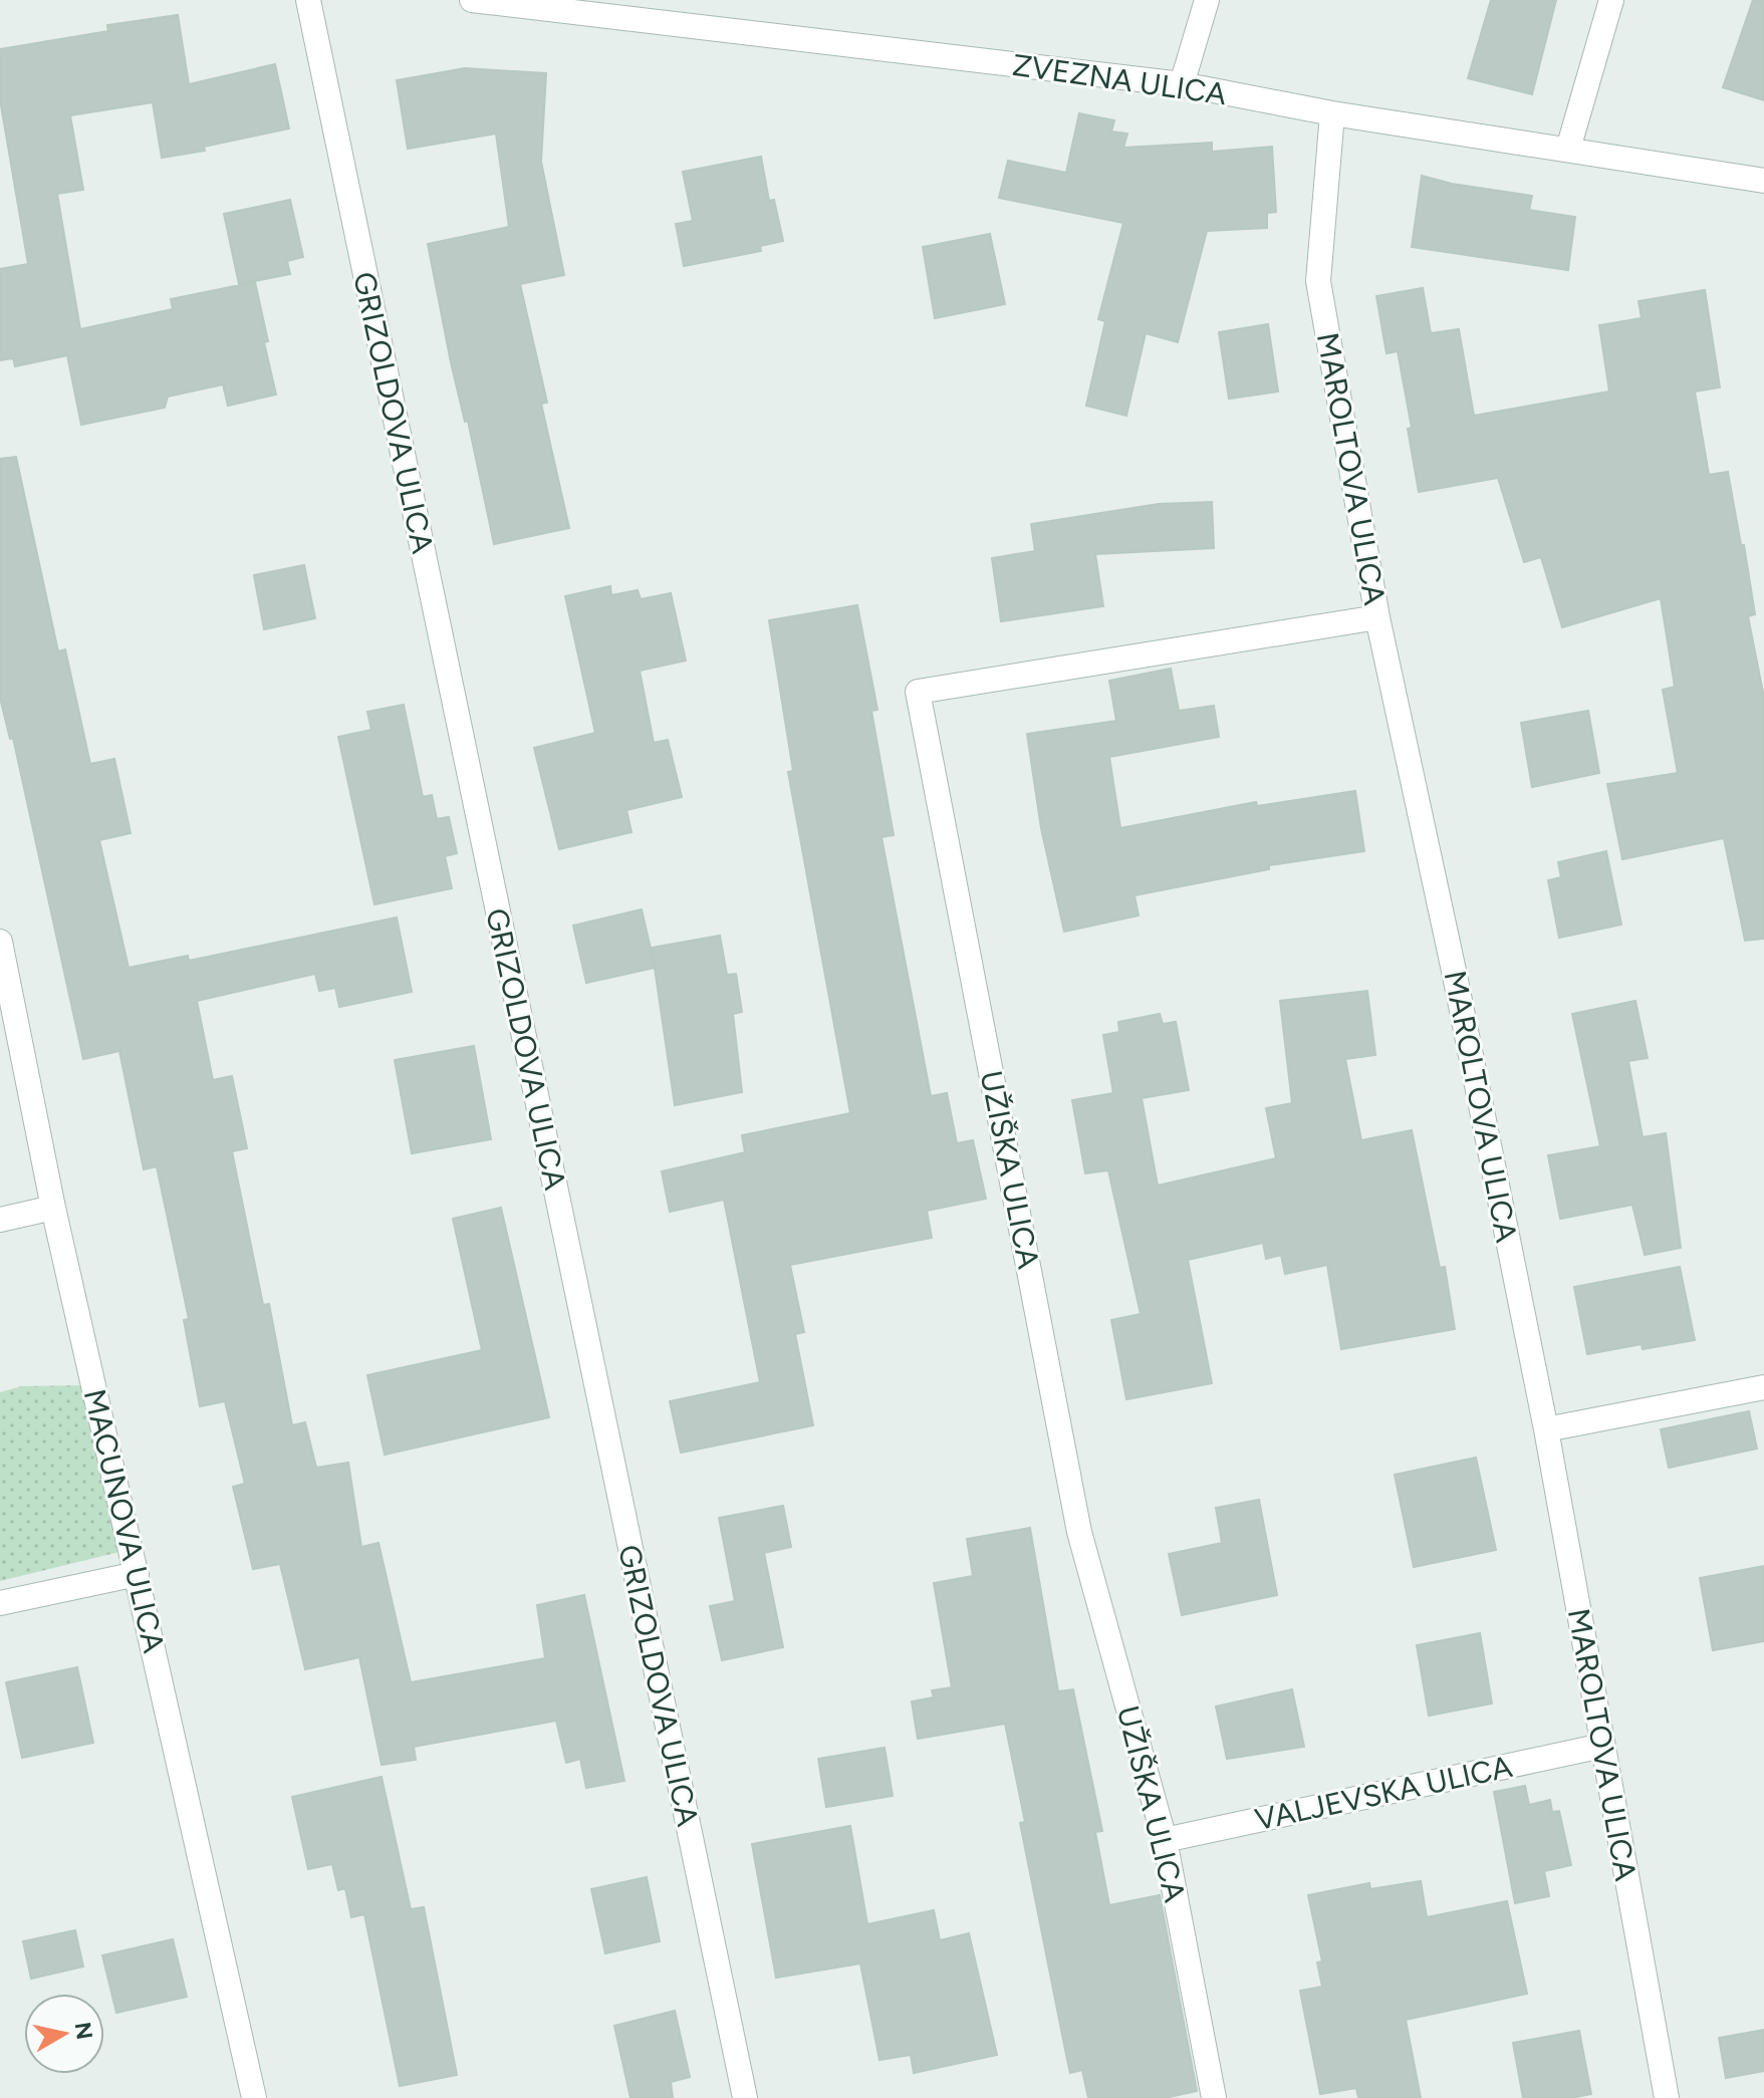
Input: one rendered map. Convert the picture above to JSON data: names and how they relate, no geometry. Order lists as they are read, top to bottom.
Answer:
{
  "streets": {
    "street": [
      "ZVEZNA ULICA",
      "GRIZOLDOVA ULICA",
      "MAROLTOVA ULICA",
      "UŽIŠKA ULICA",
      "MACUNOVA ULICA",
      "VALJEVSKA ULICA"
    ]
  },
  "crossings": [
    ["ZVEZNA ULICA", "MAROLTOVA ULICA"],
    ["MAROLTOVA ULICA", "UŽIŠKA ULICA"],
    ["MAROLTOVA ULICA", "VALJEVSKA ULICA"],
    ["UŽIŠKA ULICA", "VALJEVSKA ULICA"]
  ],
  "north": "right"
}
